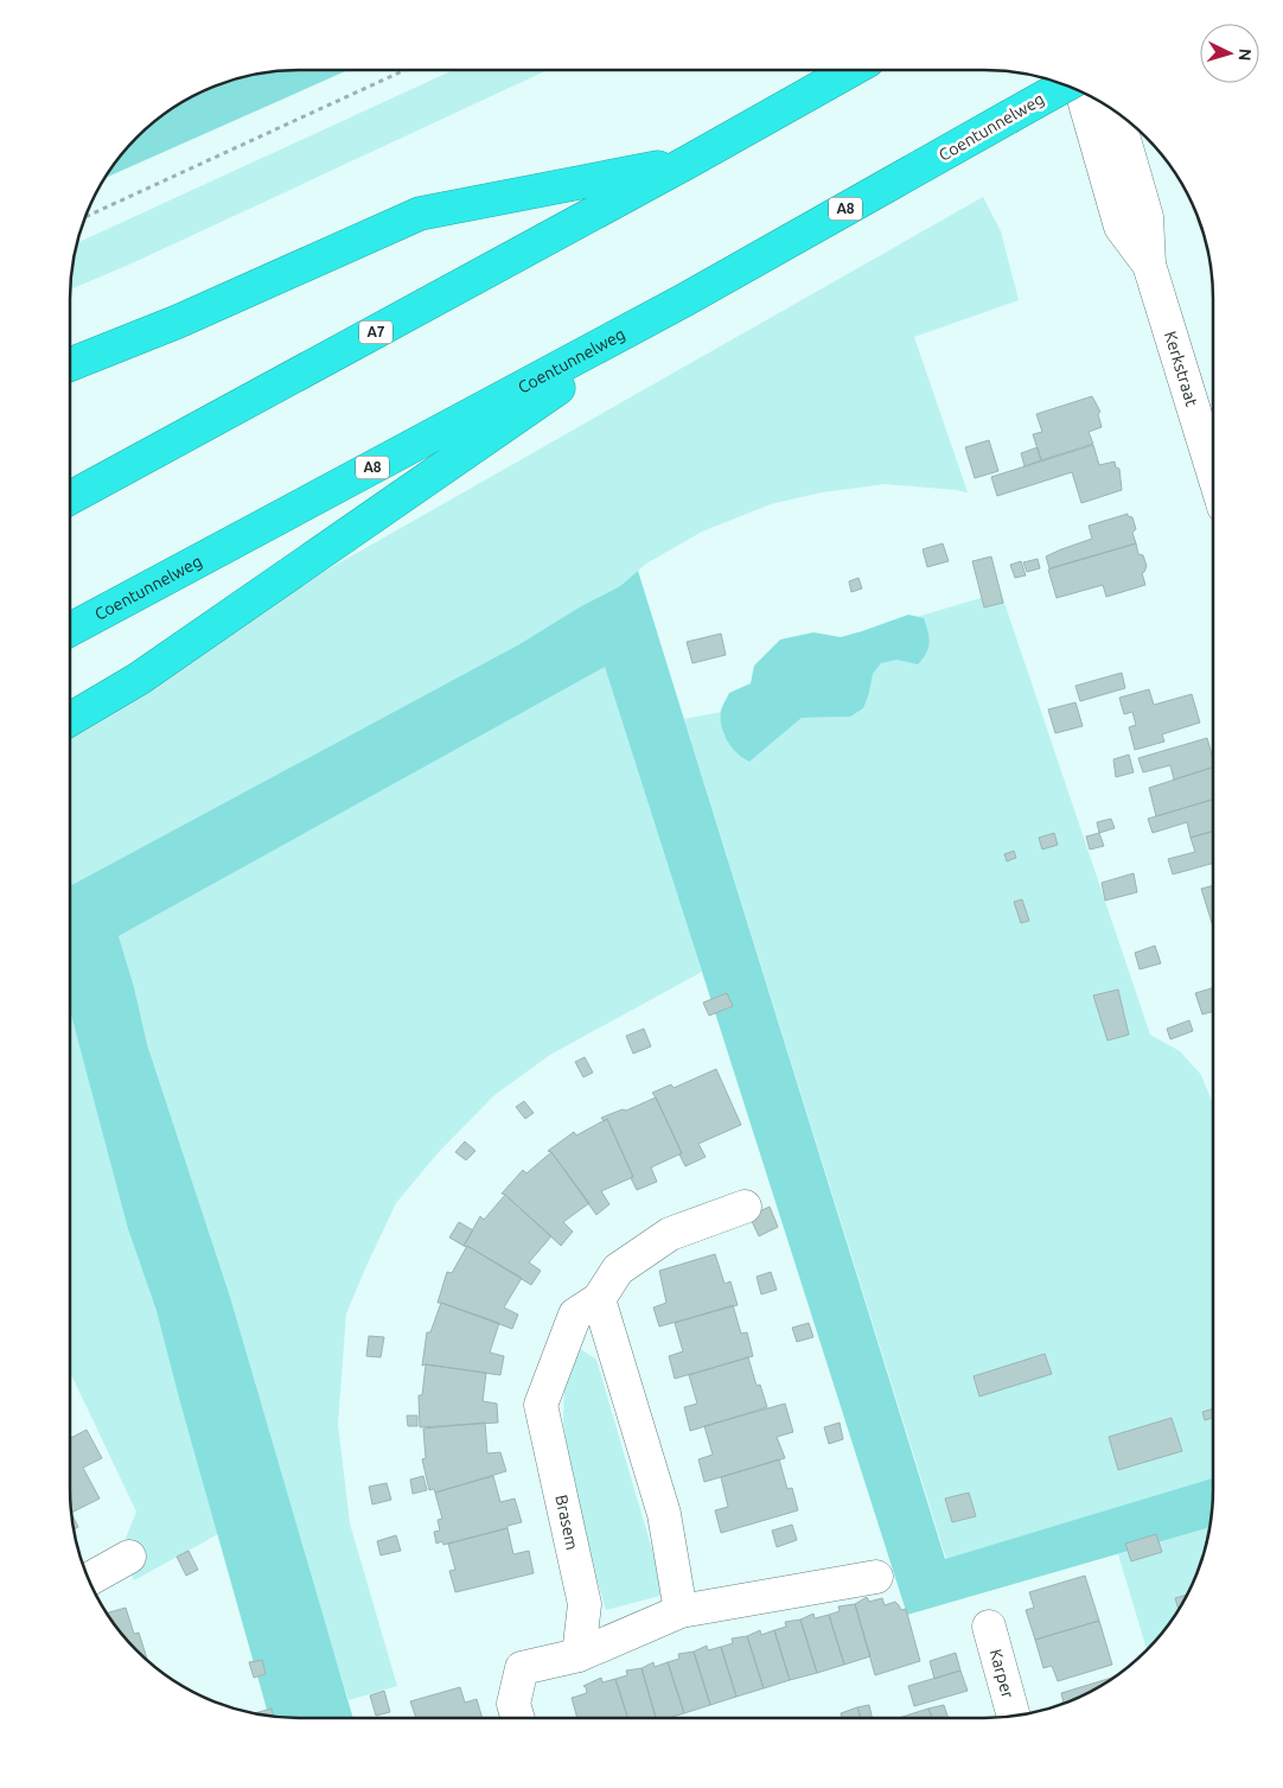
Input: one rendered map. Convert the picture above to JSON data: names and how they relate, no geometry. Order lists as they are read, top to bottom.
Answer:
{
  "streets": {
    "highway": ["Coentunnelweg", "A8", "A7"],
    "street": ["Kerkstraat", "Brasem", "Karper"]
  },
  "crossings": [
    ["Coentunnelweg", "A8"]
  ],
  "north": "right"
}
